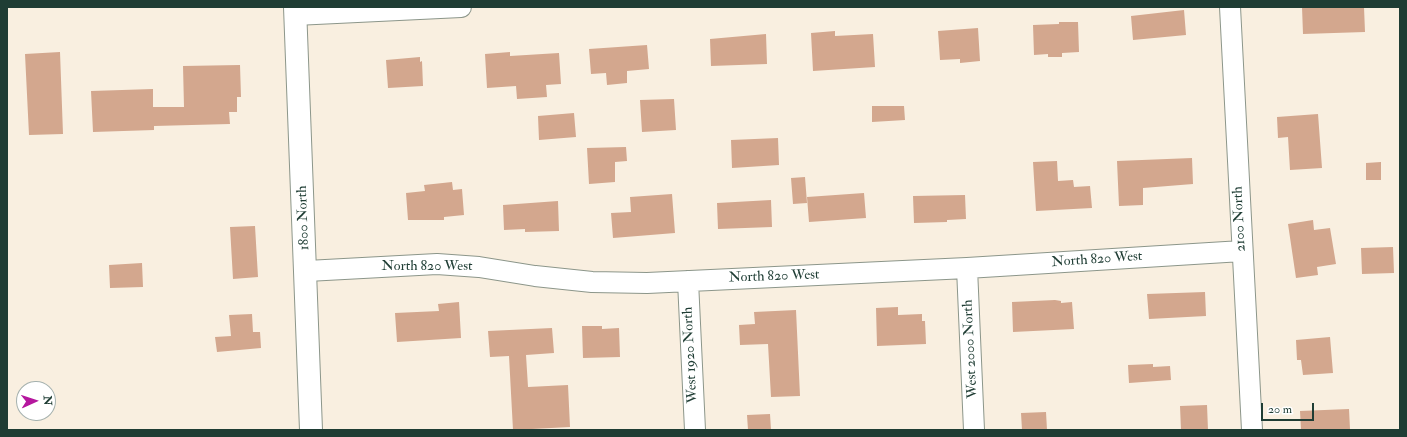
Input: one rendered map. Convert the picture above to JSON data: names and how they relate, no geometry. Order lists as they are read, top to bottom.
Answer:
{
  "streets": {
    "street": [
      "1800 North",
      "2100 North",
      "North 820 West",
      "West 2000 North",
      "West 1920 North"
    ]
  },
  "crossings": [
    ["1800 North", "North 820 West"],
    ["2100 North", "North 820 West"],
    ["North 820 West", "West 2000 North"],
    ["North 820 West", "West 1920 North"]
  ],
  "scale_bar": "20 m",
  "north": "right"
}
